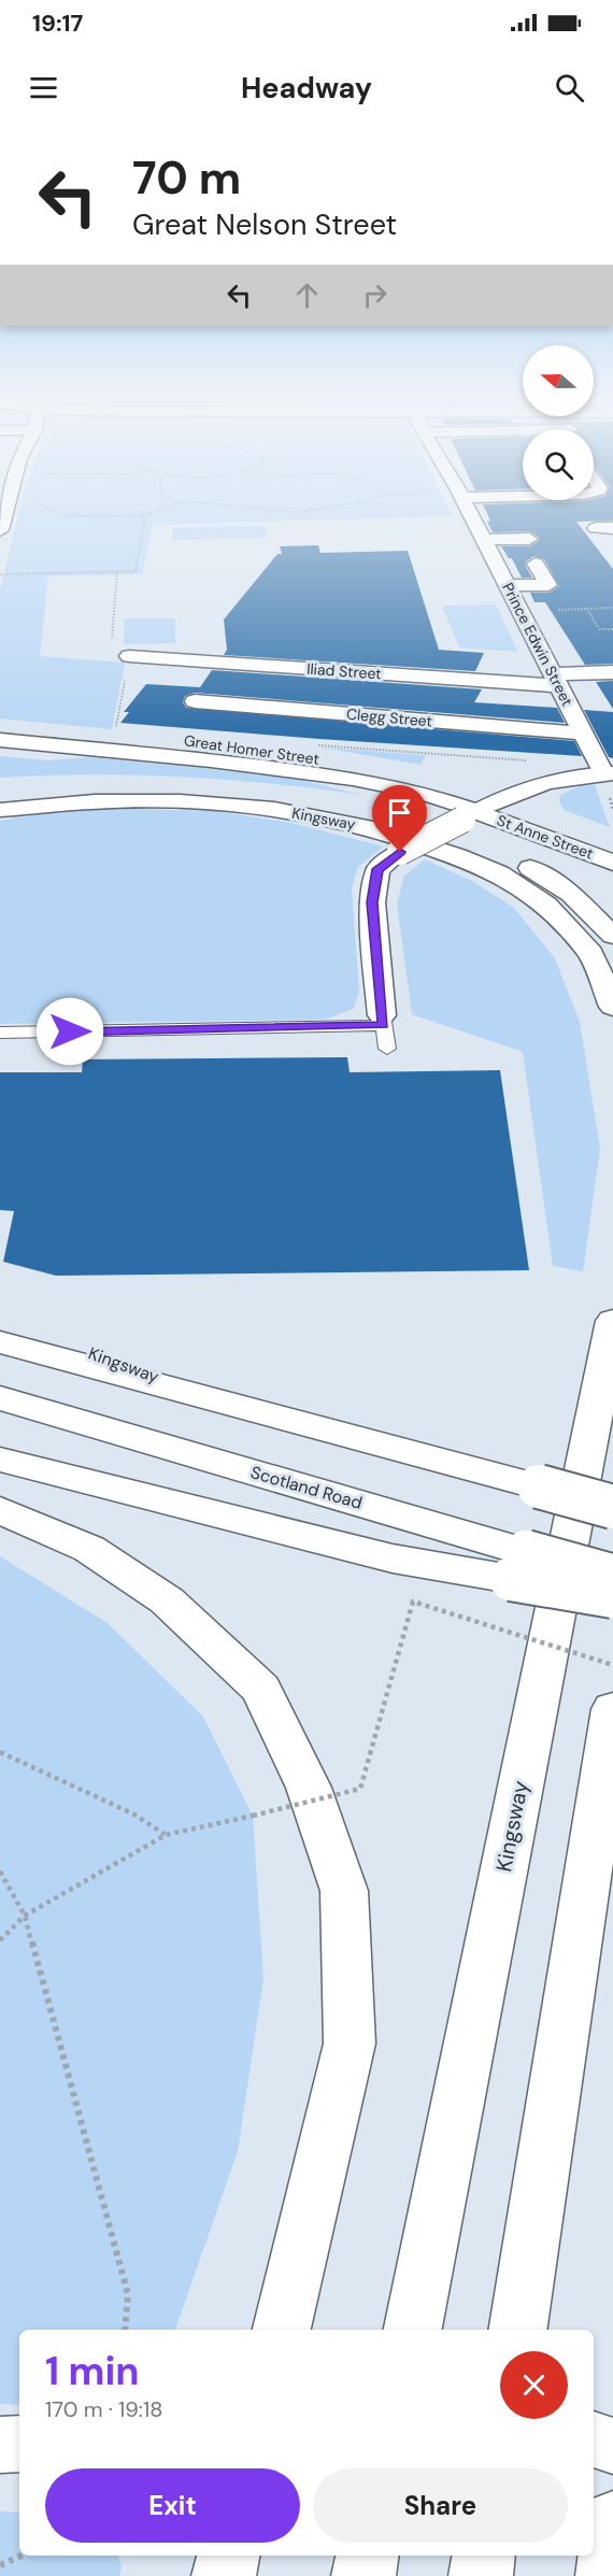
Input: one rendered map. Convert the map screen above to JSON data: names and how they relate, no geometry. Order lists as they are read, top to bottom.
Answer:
{
  "streets": {
    "main road": [
      "Prince Edwin Street",
      "Iliad Street",
      "Clegg Street",
      "Great Homer Street",
      "Kingsway",
      "St Anne Street",
      "Scotland Road"
    ]
  },
  "crossings": [
    ["Prince Edwin Street", "Iliad Street"],
    ["Prince Edwin Street", "Clegg Street"],
    ["Great Homer Street", "St Anne Street"]
  ],
  "north": "left",
  "page": {
    "status": "19:17",
    "header": "Headway",
    "turn": ["70 m", "Great Nelson Street"],
    "heading": ["1 min", "170 m · 19:18"],
    "buttons": ["Exit", "Share"]
  }
}
